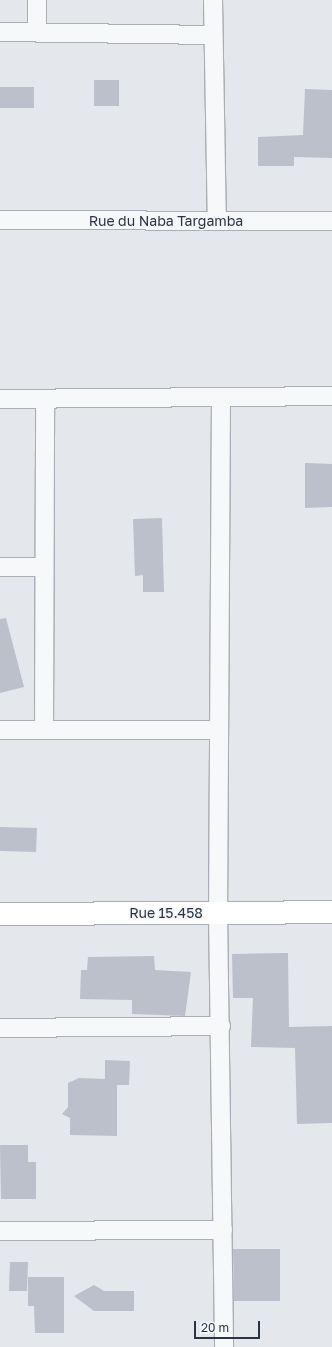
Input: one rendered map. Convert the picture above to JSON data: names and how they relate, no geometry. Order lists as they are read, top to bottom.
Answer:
{
  "streets": {
    "main road": ["Rue 15.458"],
    "street": ["Rue du Naba Targamba"]
  },
  "scale_bar": "20 m"
}
